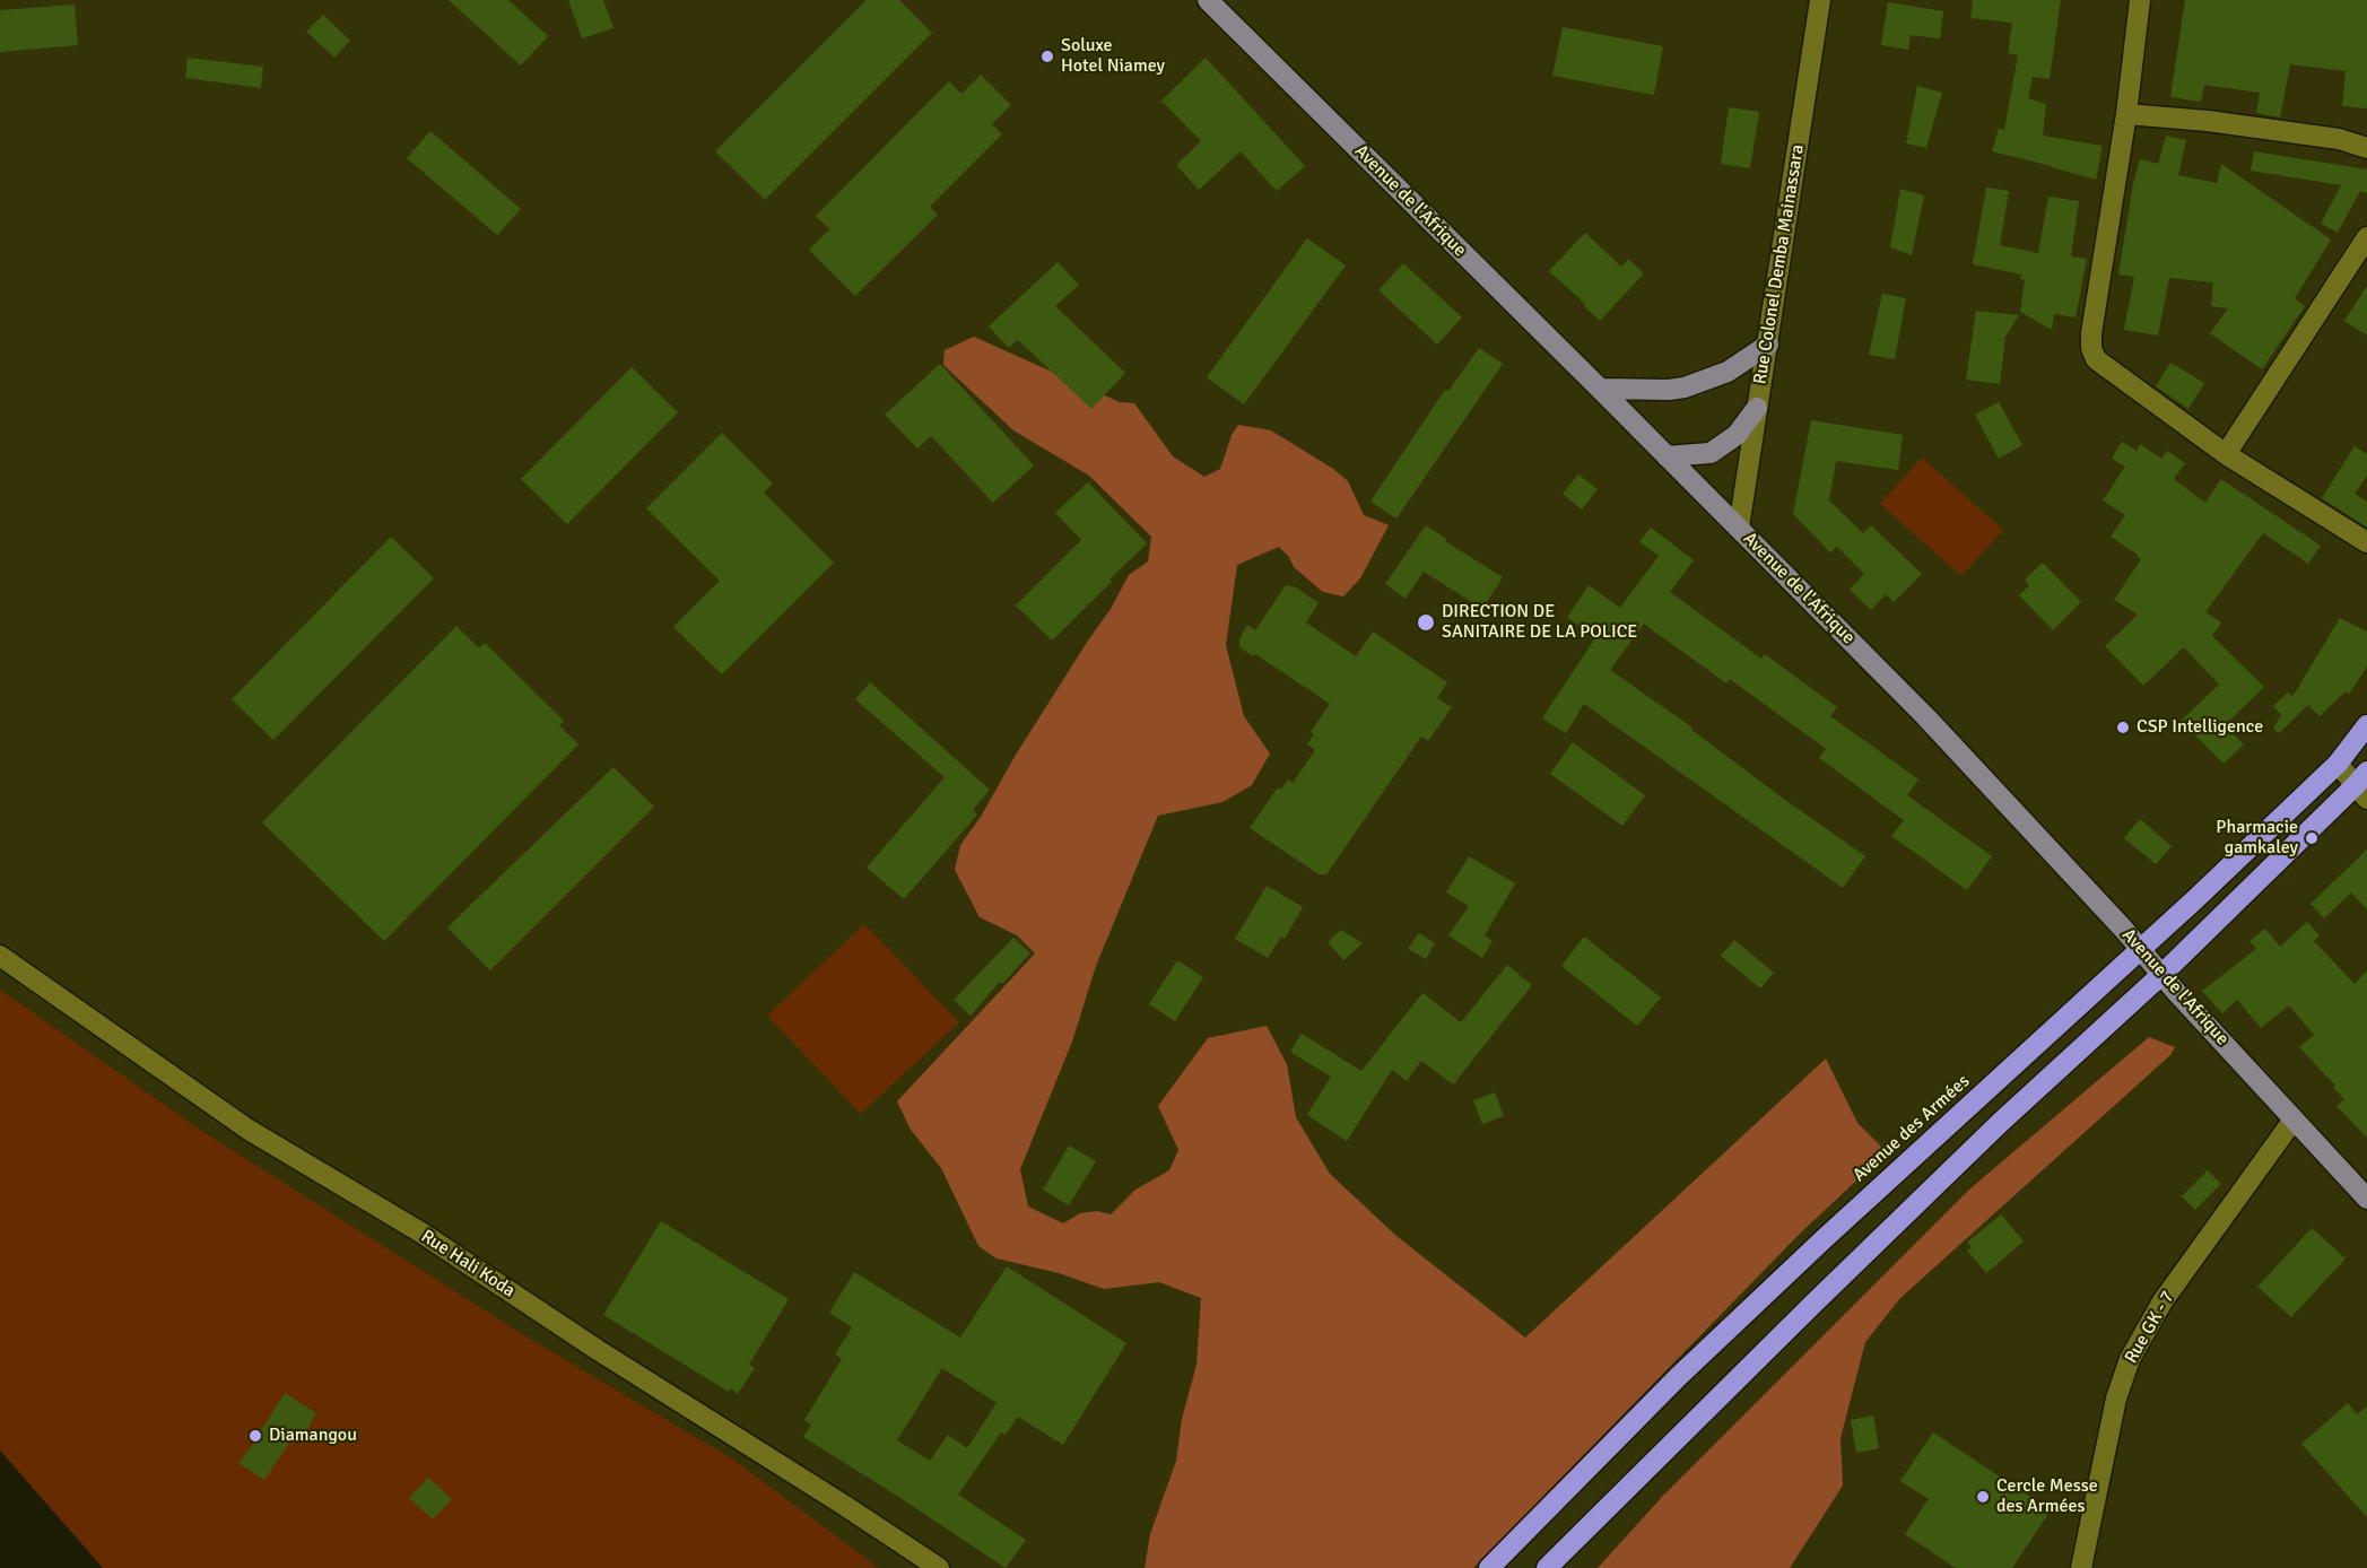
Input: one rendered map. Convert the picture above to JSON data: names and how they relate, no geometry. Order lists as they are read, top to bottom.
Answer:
{
  "streets": {
    "highway": ["Avenue des Armées"],
    "main road": ["Avenue de l'Afrique"],
    "street": ["Rue Colonel Demba Mainassara", "Rue Hali Koda", "Rue GK - 7"]
  },
  "crossings": [
    ["Avenue de l'Afrique", "Rue Colonel Demba Mainassara"],
    ["Avenue de l'Afrique", "Avenue des Armées"],
    ["Avenue de l'Afrique", "Rue GK - 7"]
  ],
  "places": [
    "Soluxe Hotel Niamey",
    "DIRECTION DE SANITAIRE DE LA POLICE",
    "CSP Intelligence",
    "Pharmacie gamkaley",
    "Diamangou",
    "Cercle Messe des Armées"
  ]
}
